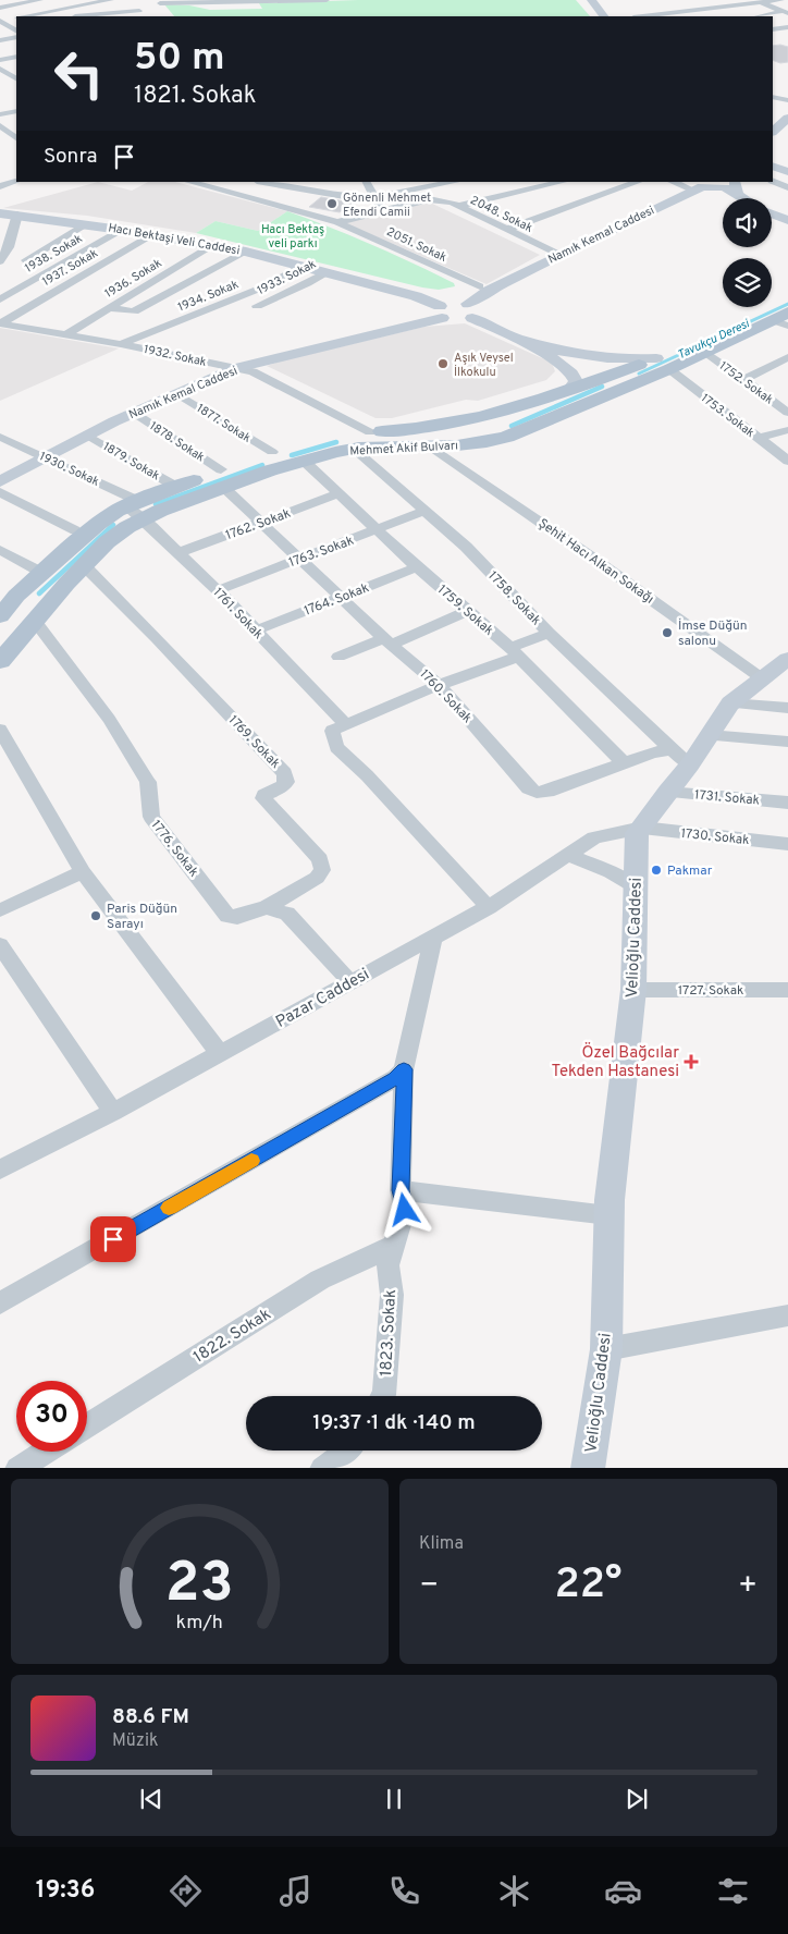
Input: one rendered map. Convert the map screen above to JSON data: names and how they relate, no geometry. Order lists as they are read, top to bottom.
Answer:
{
  "streets": {
    "main road": ["Mehmet Akif Bulvarı"],
    "street": [
      "2048. Sokak",
      "Namık Kemal Caddesi",
      "Hacı Bektaşi Veli Caddesi",
      "2051. Sokak",
      "1938. Sokak",
      "1937. Sokak",
      "1933. Sokak",
      "1936. Sokak",
      "1934. Sokak",
      "1932. Sokak",
      "1752. Sokak",
      "1753. Sokak",
      "1877. Sokak",
      "1878. Sokak",
      "1879. Sokak",
      "1930. Sokak",
      "1762. Sokak",
      "1763. Sokak",
      "Şehit Hacı Alkan Sokağı",
      "1758. Sokak",
      "1764. Sokak",
      "1759. Sokak",
      "1761. Sokak",
      "1760. Sokak",
      "1769. Sokak",
      "1731. Sokak",
      "1730. Sokak",
      "1776. Sokak",
      "Velioğlu Caddesi",
      "1727. Sokak",
      "Pazar Caddesi",
      "1823. Sokak",
      "1822. Sokak"
    ]
  },
  "crossings": [
    ["2048. Sokak", "Namık Kemal Caddesi"],
    ["2048. Sokak", "2051. Sokak"],
    ["Namık Kemal Caddesi", "Hacı Bektaşi Veli Caddesi"],
    ["Namık Kemal Caddesi", "2051. Sokak"],
    ["Namık Kemal Caddesi", "1932. Sokak"],
    ["Namık Kemal Caddesi", "1877. Sokak"],
    ["Namık Kemal Caddesi", "1878. Sokak"],
    ["Namık Kemal Caddesi", "1879. Sokak"],
    ["Namık Kemal Caddesi", "1930. Sokak"],
    ["Hacı Bektaşi Veli Caddesi", "1938. Sokak"],
    ["Hacı Bektaşi Veli Caddesi", "1937. Sokak"],
    ["Hacı Bektaşi Veli Caddesi", "1933. Sokak"],
    ["Hacı Bektaşi Veli Caddesi", "1936. Sokak"],
    ["Hacı Bektaşi Veli Caddesi", "1934. Sokak"],
    ["Hacı Bektaşi Veli Caddesi", "1753. Sokak"],
    ["Hacı Bektaşi Veli Caddesi", "Mehmet Akif Bulvarı"],
    ["1937. Sokak", "1932. Sokak"],
    ["1936. Sokak", "1932. Sokak"],
    ["1934. Sokak", "1932. Sokak"],
    ["1932. Sokak", "Mehmet Akif Bulvarı"],
    ["1752. Sokak", "Mehmet Akif Bulvarı"],
    ["1753. Sokak", "Mehmet Akif Bulvarı"],
    ["1877. Sokak", "Mehmet Akif Bulvarı"],
    ["1878. Sokak", "Mehmet Akif Bulvarı"],
    ["1878. Sokak", "1760. Sokak"],
    ["Mehmet Akif Bulvarı", "1879. Sokak"],
    ["Mehmet Akif Bulvarı", "1930. Sokak"],
    ["Mehmet Akif Bulvarı", "Şehit Hacı Alkan Sokağı"],
    ["Mehmet Akif Bulvarı", "1758. Sokak"],
    ["Mehmet Akif Bulvarı", "1759. Sokak"],
    ["Mehmet Akif Bulvarı", "1761. Sokak"],
    ["Mehmet Akif Bulvarı", "1760. Sokak"],
    ["Mehmet Akif Bulvarı", "1769. Sokak"],
    ["Mehmet Akif Bulvarı", "1776. Sokak"],
    ["1930. Sokak", "1761. Sokak"],
    ["1762. Sokak", "1759. Sokak"],
    ["1762. Sokak", "1761. Sokak"],
    ["1762. Sokak", "1760. Sokak"],
    ["1763. Sokak", "1758. Sokak"],
    ["1763. Sokak", "1759. Sokak"],
    ["1763. Sokak", "1761. Sokak"],
    ["1763. Sokak", "1760. Sokak"],
    ["Şehit Hacı Alkan Sokağı", "Velioğlu Caddesi"],
    ["1758. Sokak", "1760. Sokak"],
    ["1758. Sokak", "Velioğlu Caddesi"],
    ["1764. Sokak", "1759. Sokak"],
    ["1764. Sokak", "1761. Sokak"],
    ["1764. Sokak", "1760. Sokak"],
    ["1759. Sokak", "1760. Sokak"],
    ["1760. Sokak", "Velioğlu Caddesi"],
    ["1769. Sokak", "1776. Sokak"],
    ["1731. Sokak", "Velioğlu Caddesi"],
    ["1730. Sokak", "Velioğlu Caddesi"],
    ["1730. Sokak", "Pazar Caddesi"],
    ["Velioğlu Caddesi", "1727. Sokak"],
    ["Velioğlu Caddesi", "Pazar Caddesi"],
    ["Pazar Caddesi", "1823. Sokak"],
    ["1823. Sokak", "1822. Sokak"]
  ],
  "water": ["Tavukçu Deresi"],
  "parks": ["Hacı Bektaş veli parkı"],
  "places": {
    "other": [
      "Gönenli Mehmet Efendi Camii",
      "Aşık Veysel İlkokulu",
      "İmse Düğün salonu",
      "Pakmar",
      "Paris Düğün Sarayı"
    ],
    "health": ["Özel Bağcılar Tekden Hastanesi"]
  },
  "page": {
    "turn": ["50 m", "1821. Sokak"],
    "then": "Sonra",
    "limit": "30",
    "trip": "19:37 · 1 dk · 140 m",
    "tile": "Klima",
    "heat": ["−", "22°", "+"],
    "song": ["88.6 FM", "Müzik"],
    "tabs": "19:36",
    "gauge": ["23", "km/h"]
  }
}
